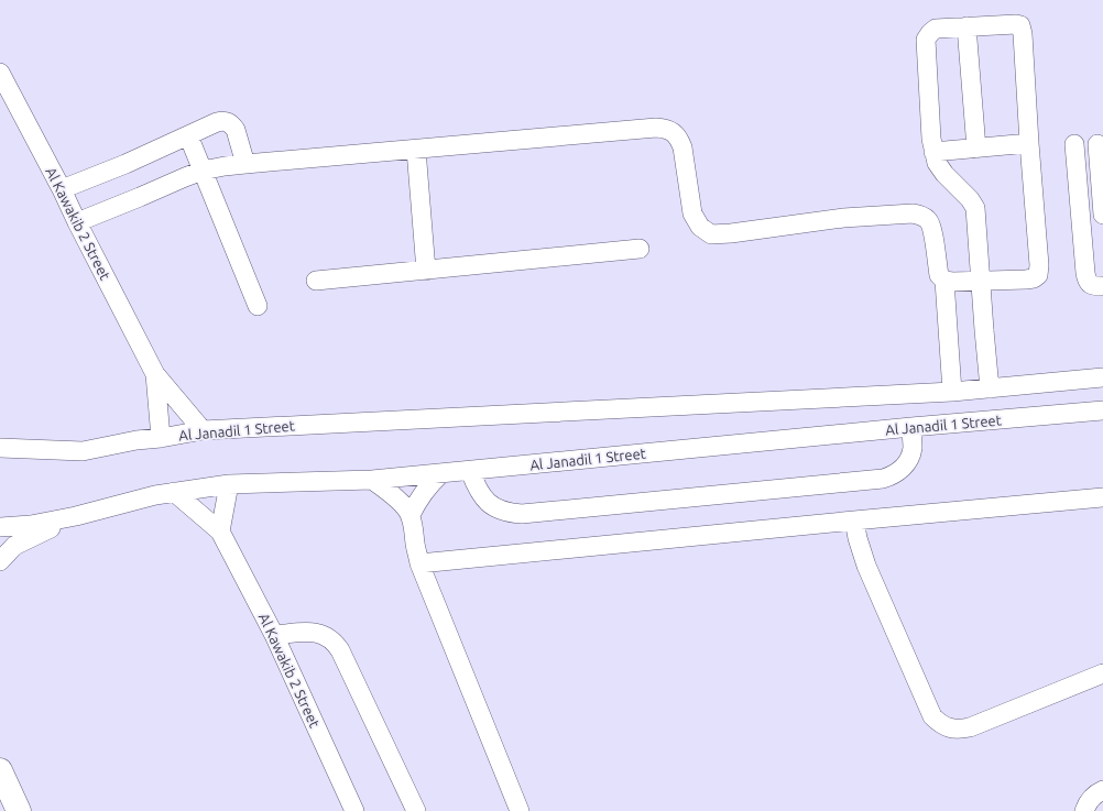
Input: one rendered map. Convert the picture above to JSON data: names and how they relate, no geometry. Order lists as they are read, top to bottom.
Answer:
{
  "streets": {
    "street": ["Al Kawakib 2 Street", "Al Janadil 1 Street"]
  },
  "crossings": [
    ["Al Kawakib 2 Street", "Al Janadil 1 Street"]
  ]
}
